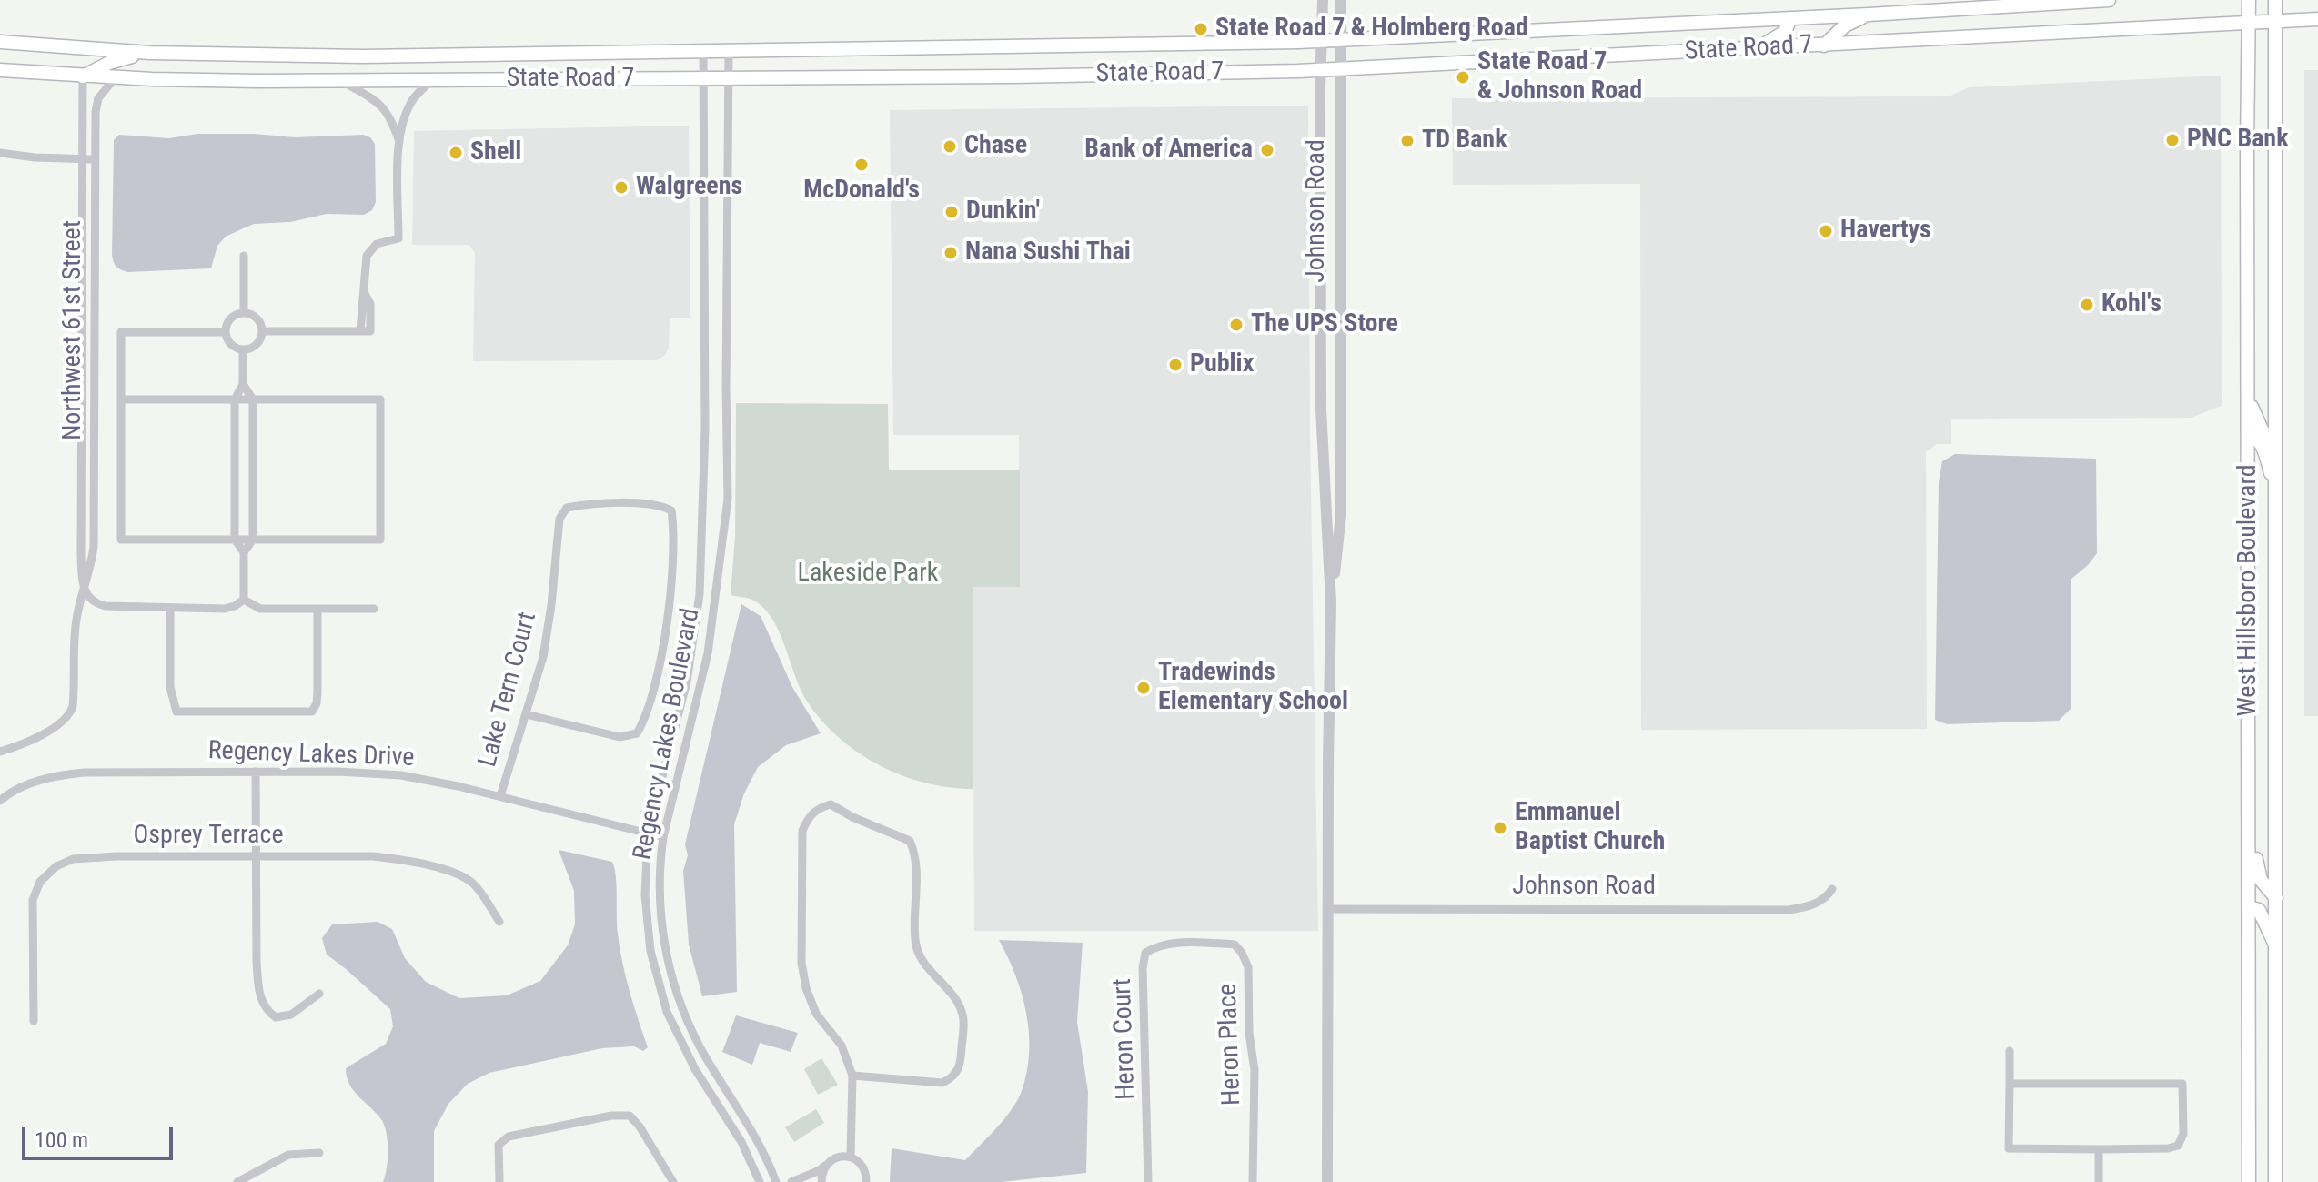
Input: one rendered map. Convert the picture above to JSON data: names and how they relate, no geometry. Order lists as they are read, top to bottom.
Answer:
{
  "streets": {
    "main road": ["State Road 7", "West Hillsboro Boulevard"],
    "street": [
      "Johnson Road",
      "Northwest 61st Street",
      "Lake Tern Court",
      "Regency Lakes Boulevard",
      "Regency Lakes Drive",
      "Osprey Terrace",
      "Heron Court",
      "Heron Place"
    ]
  },
  "crossings": [
    ["State Road 7", "Johnson Road"],
    ["State Road 7", "Northwest 61st Street"],
    ["State Road 7", "West Hillsboro Boulevard"],
    ["State Road 7", "Regency Lakes Boulevard"],
    ["Lake Tern Court", "Regency Lakes Drive"],
    ["Regency Lakes Boulevard", "Regency Lakes Drive"],
    ["Heron Court", "Heron Place"]
  ],
  "parks": ["Lakeside Park"],
  "places": [
    "State Road 7 & Holmberg Road",
    "State Road 7 & Johnson Road",
    "PNC Bank",
    "TD Bank",
    "Chase",
    "Bank of America",
    "Shell",
    "McDonald's",
    "Walgreens",
    "Dunkin'",
    "Havertys",
    "Nana Sushi Thai",
    "Kohl's",
    "The UPS Store",
    "Publix",
    "Tradewinds Elementary School",
    "Emmanuel Baptist Church"
  ],
  "scale_bar": "100 m"
}
